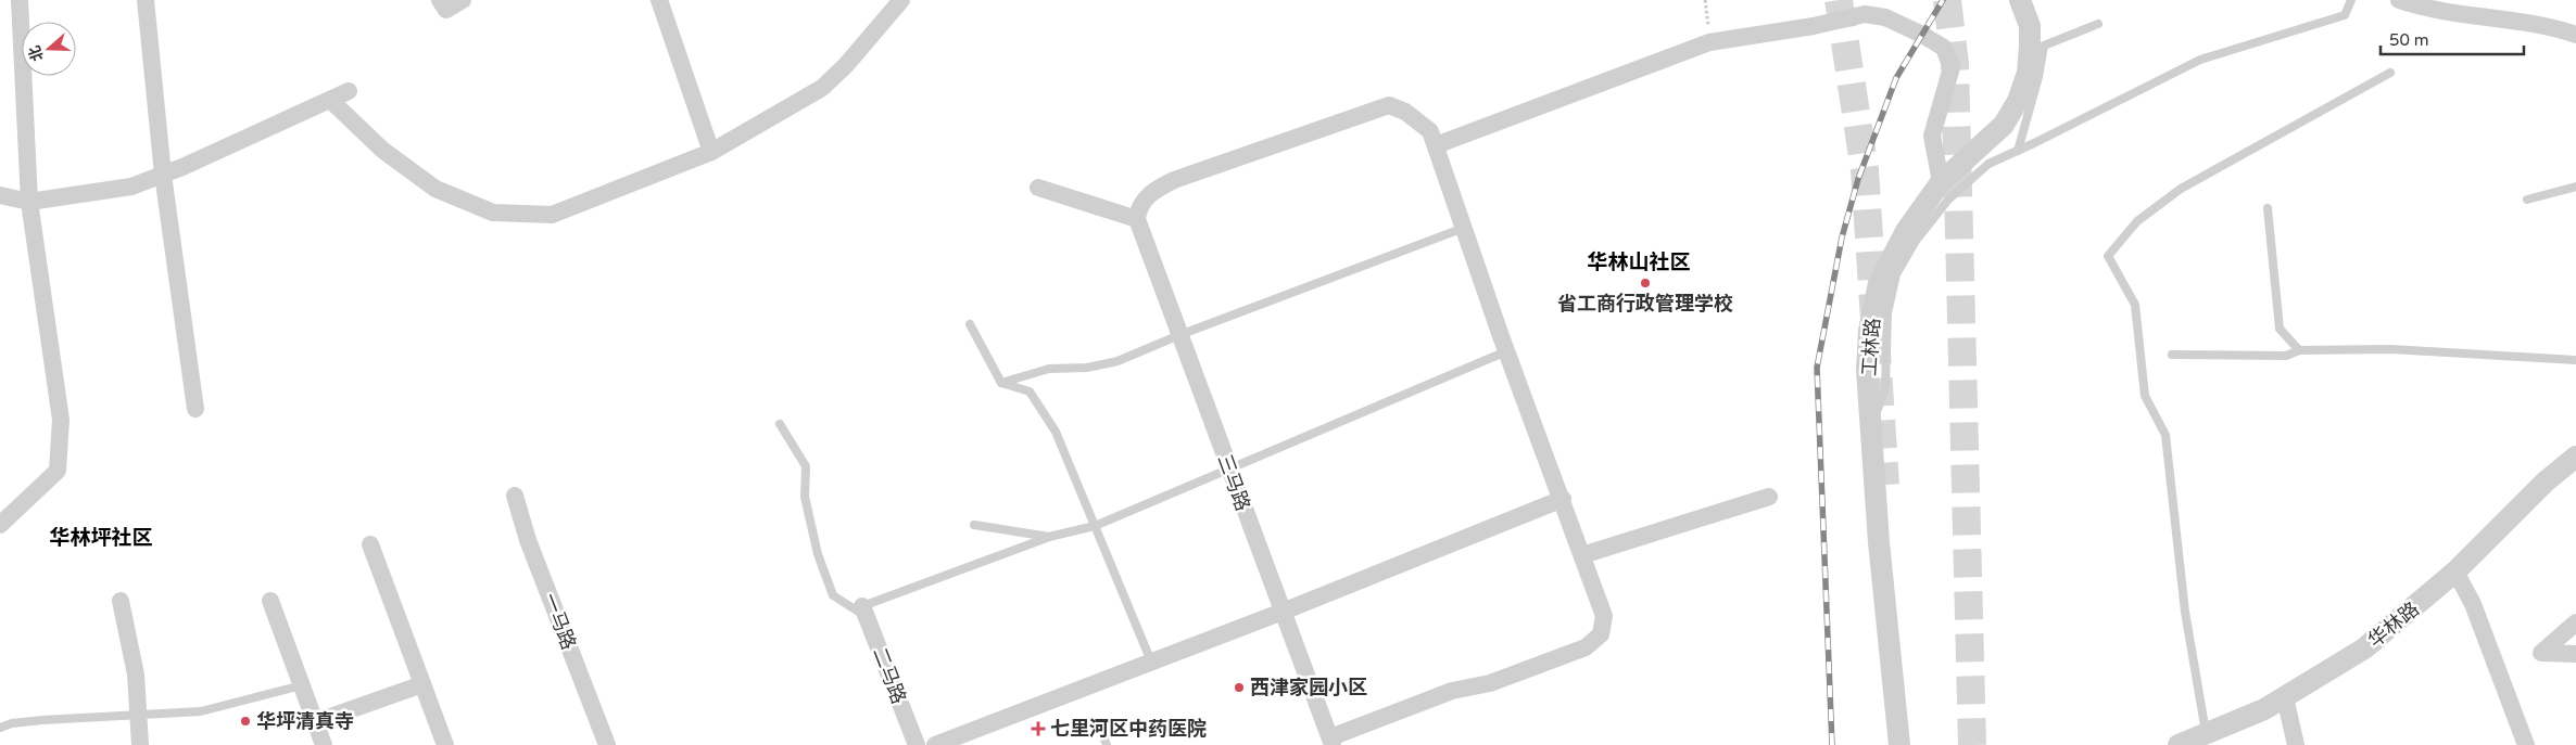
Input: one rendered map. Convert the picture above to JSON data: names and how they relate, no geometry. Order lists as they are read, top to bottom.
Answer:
{
  "streets": {
    "street": [
      "工林路",
      "三马路",
      "一马路",
      "华林路",
      "二马路"
    ]
  },
  "districts": ["华林山社区", "华林坪社区"],
  "places": {
    "other": ["省工商行政管理学校", "西津家园小区", "华坪清真寺"],
    "health": ["七里河区中药医院"]
  },
  "scale_bar": "50 m",
  "north": "left"
}
